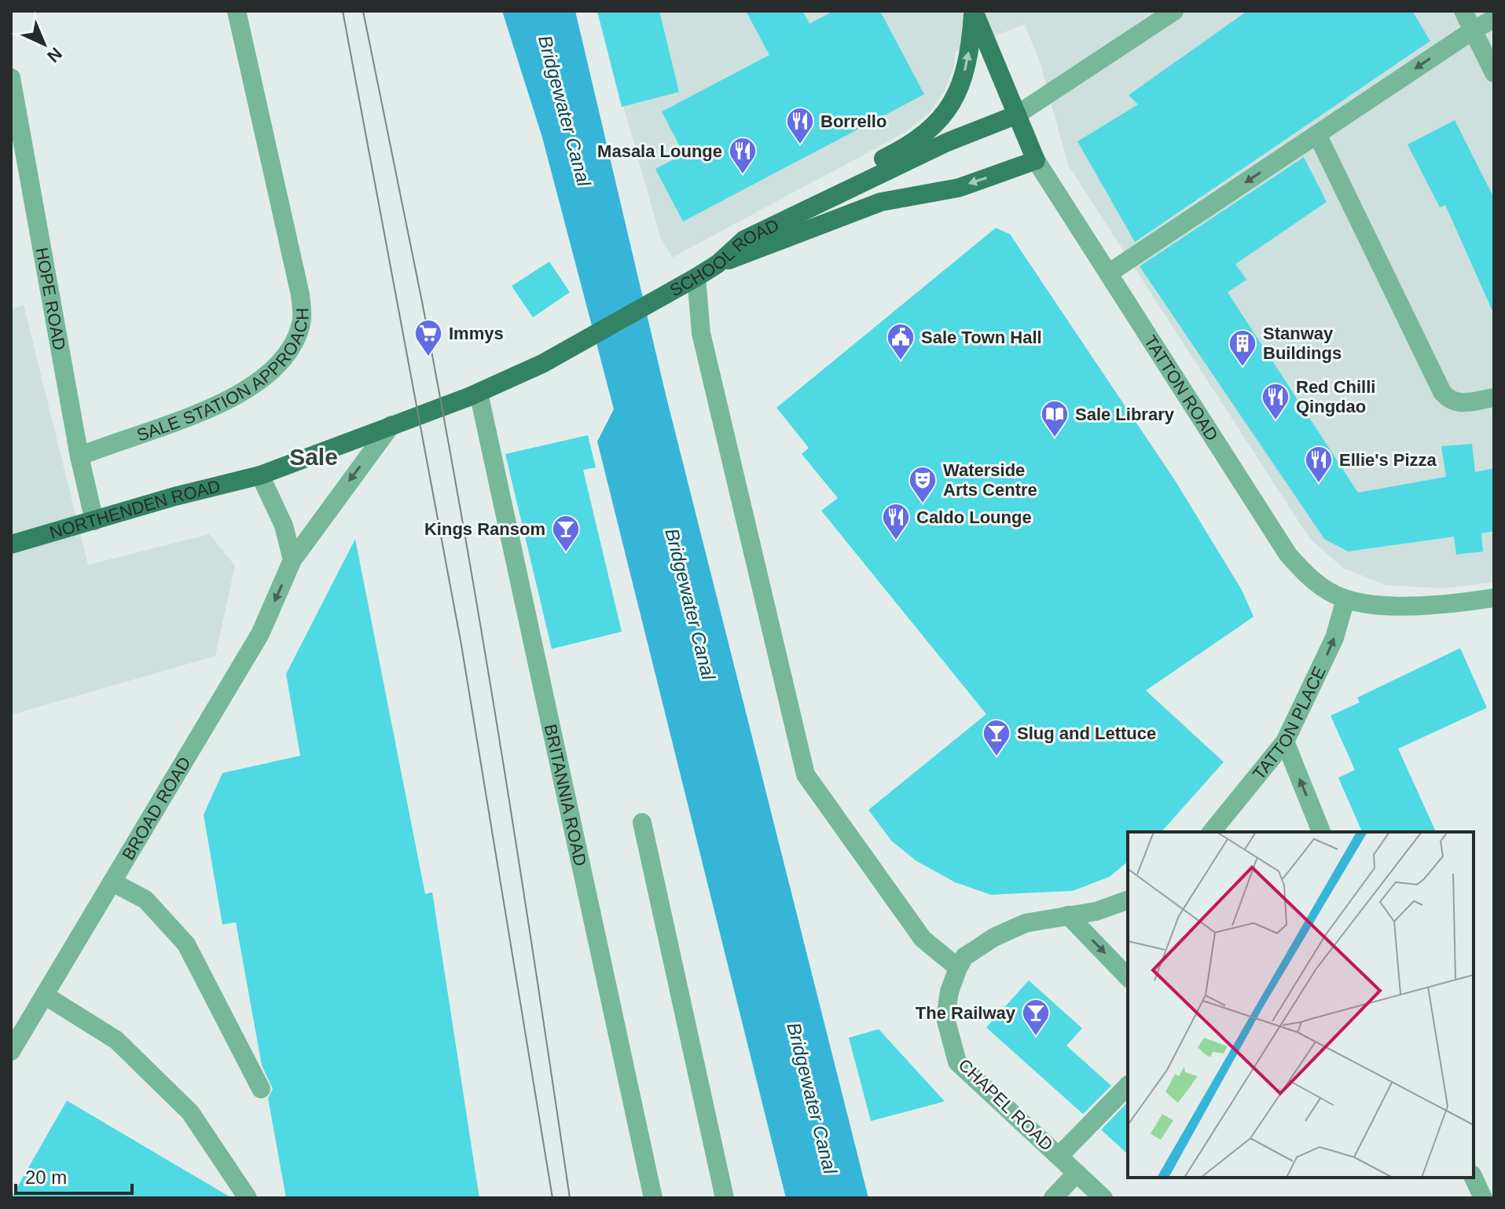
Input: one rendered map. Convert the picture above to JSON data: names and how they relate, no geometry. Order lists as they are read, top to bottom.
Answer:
{
  "streets": {
    "main road": ["SCHOOL ROAD", "NORTHENDEN ROAD"],
    "street": [
      "HOPE ROAD",
      "SALE STATION APPROACH",
      "TATTON ROAD",
      "TATTON PLACE",
      "BRITANNIA ROAD",
      "BROAD ROAD",
      "CHAPEL ROAD"
    ]
  },
  "crossings": [
    ["SCHOOL ROAD", "NORTHENDEN ROAD"],
    ["SCHOOL ROAD", "BRITANNIA ROAD"],
    ["SCHOOL ROAD", "BROAD ROAD"],
    ["HOPE ROAD", "SALE STATION APPROACH"],
    ["HOPE ROAD", "NORTHENDEN ROAD"],
    ["TATTON ROAD", "TATTON PLACE"]
  ],
  "one_way": ["TATTON PLACE", "BROAD ROAD"],
  "districts": ["Sale"],
  "water": ["Bridgewater Canal"],
  "places": {
    "restaurant": [
      "Borrello",
      "Masala Lounge",
      "Red Chilli Qingdao",
      "Ellie's Pizza",
      "Caldo Lounge"
    ],
    "supermarket": ["Immys"],
    "public building": ["Sale Town Hall"],
    "building": ["Stanway Buildings"],
    "library": ["Sale Library"],
    "theatre": ["Waterside Arts Centre"],
    "bar": ["Kings Ransom", "Slug and Lettuce", "The Railway"]
  },
  "scale_bar": "20 m",
  "north": "bottom right"
}
